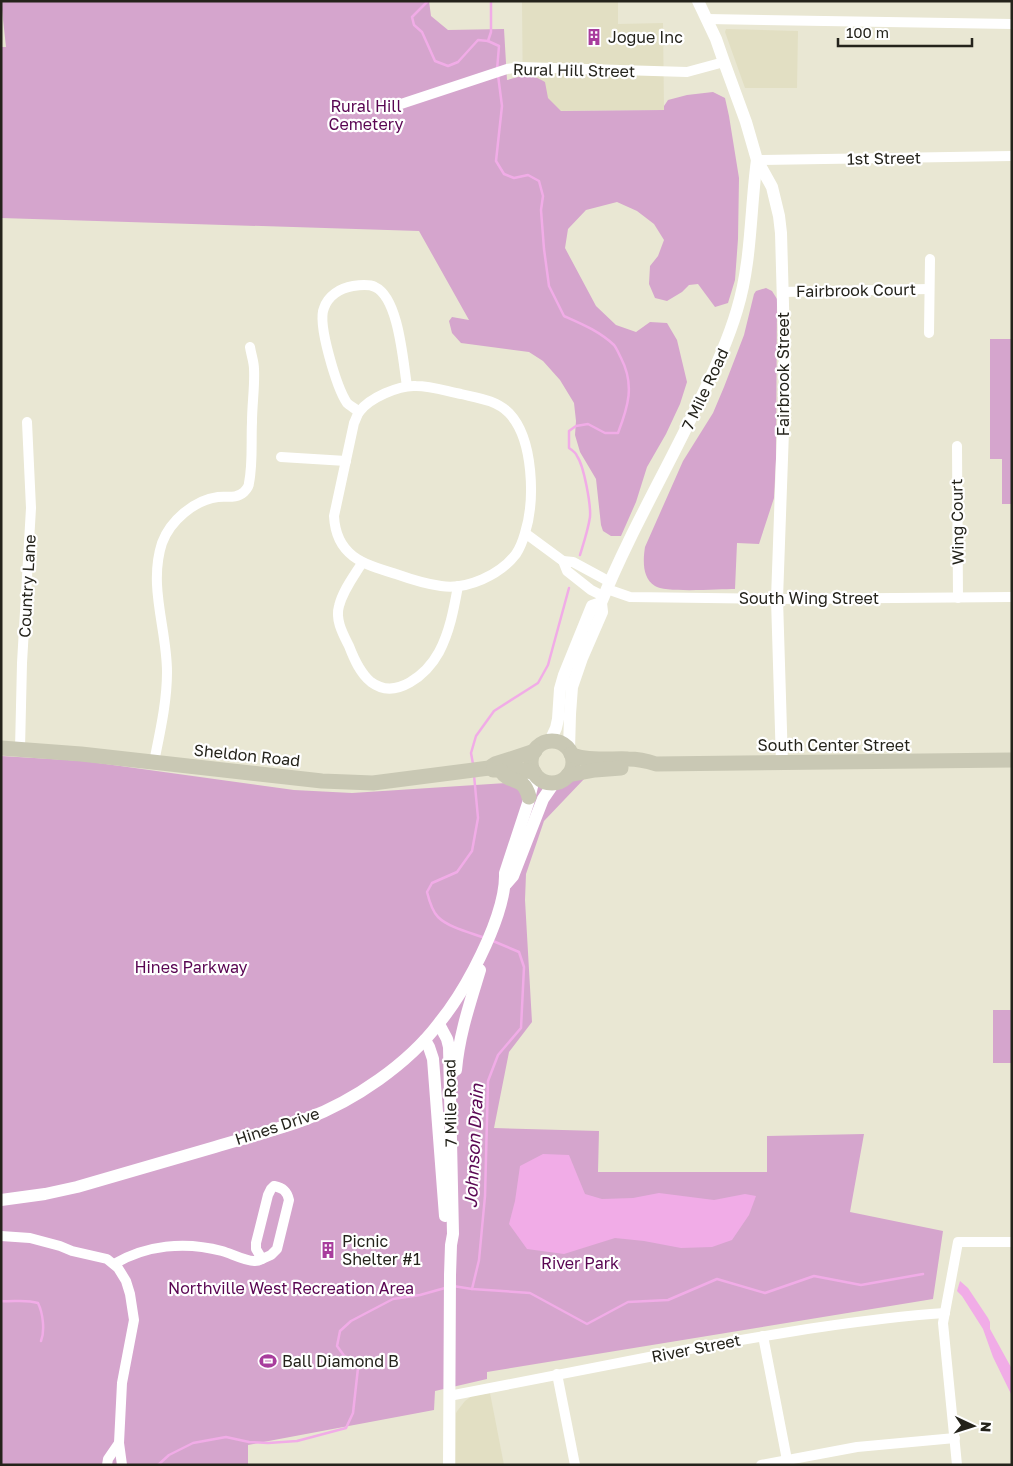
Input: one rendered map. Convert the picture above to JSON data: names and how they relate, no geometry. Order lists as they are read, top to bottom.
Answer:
{
  "streets": {
    "main road": ["South Center Street", "Sheldon Road"],
    "street": [
      "Rural Hill Street",
      "1st Street",
      "Fairbrook Court",
      "Fairbrook Street",
      "7 Mile Road",
      "Wing Court",
      "Country Lane",
      "South Wing Street",
      "Hines Drive",
      "River Street"
    ]
  },
  "crossings": [
    ["Rural Hill Street", "Fairbrook Street"],
    ["1st Street", "Fairbrook Street"],
    ["1st Street", "7 Mile Road"],
    ["Fairbrook Court", "Fairbrook Street"],
    ["Fairbrook Street", "7 Mile Road"],
    ["Fairbrook Street", "South Wing Street"],
    ["Fairbrook Street", "South Center Street"],
    ["7 Mile Road", "South Wing Street"],
    ["7 Mile Road", "South Center Street"],
    ["7 Mile Road", "Sheldon Road"],
    ["7 Mile Road", "Hines Drive"],
    ["7 Mile Road", "River Street"],
    ["Wing Court", "South Wing Street"],
    ["Country Lane", "Sheldon Road"],
    ["South Center Street", "Sheldon Road"]
  ],
  "water": ["Johnson Drain"],
  "parks": [
    "Rural Hill Cemetery",
    "Hines Parkway",
    "River Park",
    "Northville West Recreation Area"
  ],
  "places": {
    "building": ["Jogue Inc", "Picnic Shelter #1"],
    "sports": ["Ball Diamond B"]
  },
  "scale_bar": "100 m",
  "north": "right"
}
